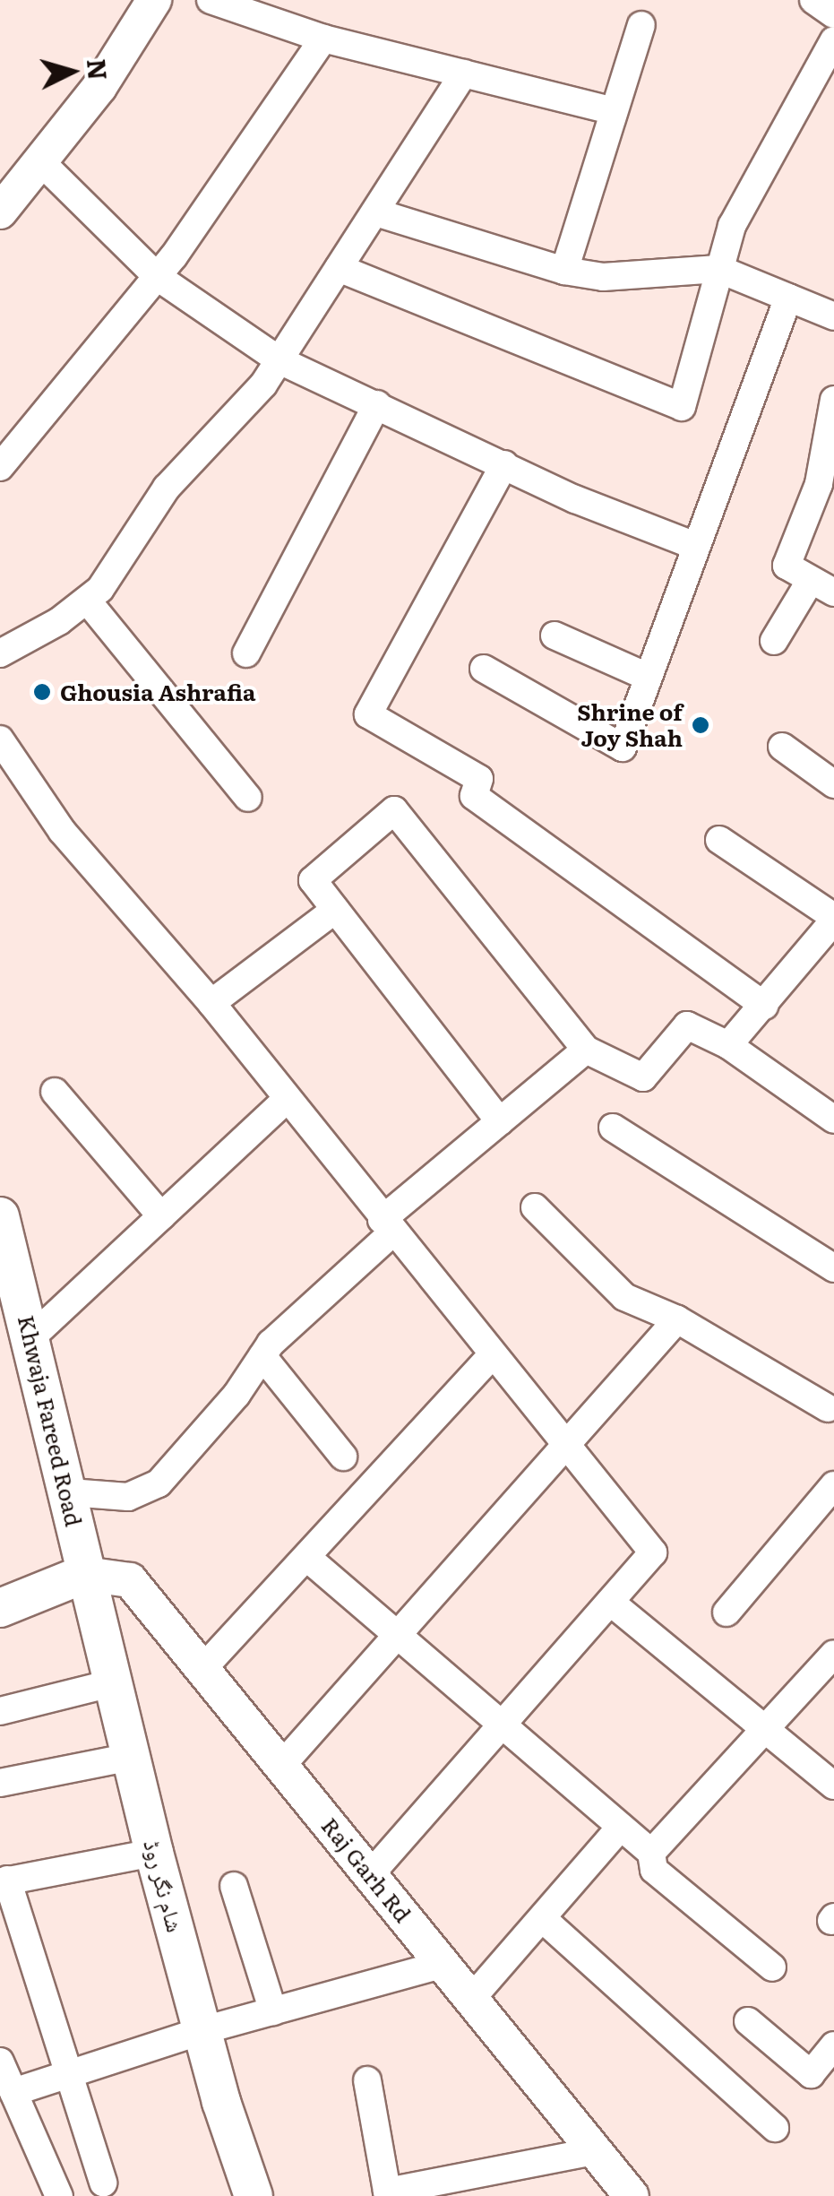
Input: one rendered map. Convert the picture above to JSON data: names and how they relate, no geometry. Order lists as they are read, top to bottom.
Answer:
{
  "streets": {
    "main road": ["Khwaja Fareed Road", "شام نگر روڈ"],
    "street": ["Raj Garh Rd"]
  },
  "crossings": [
    ["Khwaja Fareed Road", "Raj Garh Rd"],
    ["Khwaja Fareed Road", "شام نگر روڈ"],
    ["Raj Garh Rd", "شام نگر روڈ"]
  ],
  "places": ["Ghousia Ashrafia", "Shrine of Joy Shah"],
  "north": "right"
}
